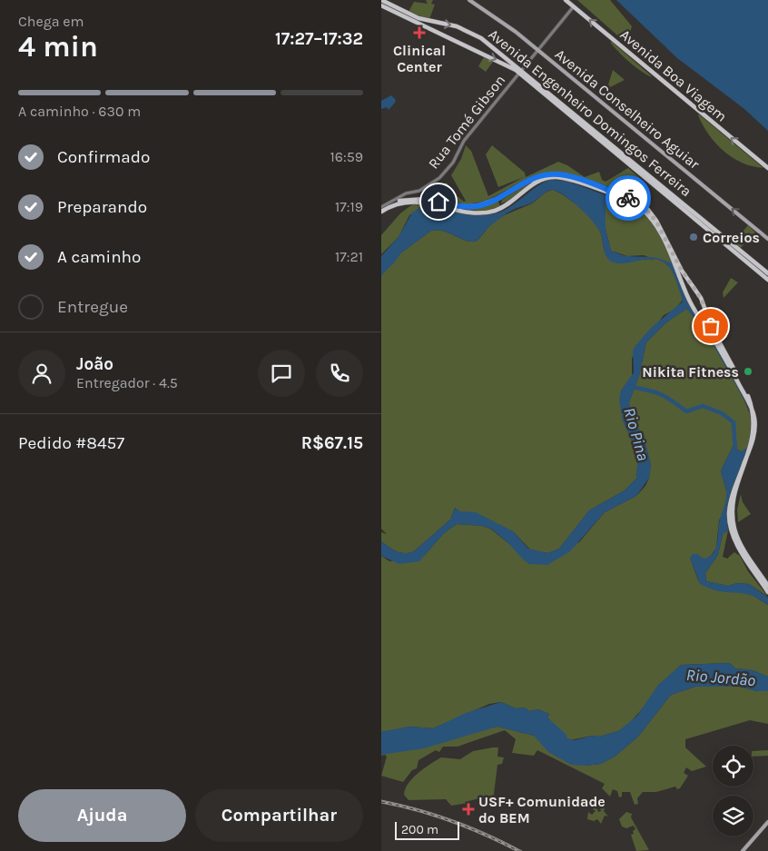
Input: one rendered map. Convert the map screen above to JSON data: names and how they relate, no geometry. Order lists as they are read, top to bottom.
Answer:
{
  "streets": {
    "main road": ["Avenida Boa Viagem", "Avenida Conselheiro Aguiar", "Avenida Engenheiro Domingos Ferreira"],
    "street": ["Rua Tomé Gibson"]
  },
  "crossings": [
    ["Avenida Boa Viagem", "Rua Tomé Gibson"],
    ["Avenida Conselheiro Aguiar", "Rua Tomé Gibson"],
    ["Avenida Engenheiro Domingos Ferreira", "Rua Tomé Gibson"]
  ],
  "one_way": ["Avenida Boa Viagem", "Avenida Conselheiro Aguiar"],
  "water": ["Rio Pina", "Rio Jordão"],
  "places": {
    "health": ["Clinical Center", "USF+ Comunidade do BEM"],
    "other": ["Correios", "Nikita Fitness"]
  },
  "scale_bar": "200 m",
  "page": {
    "heading": ["4 min", "Chega em", "17:27–17:32"],
    "panel": [
      "João",
      "Entregador · 4.5",
      "Pedido #8457",
      "R$67.15"
    ],
    "bar": "A caminho · 630 m",
    "list": [
      ["Confirmado", "16:59"],
      ["Preparando", "17:19"],
      ["A caminho", "17:21"],
      "Entregue"
    ],
    "buttons": ["Ajuda", "Compartilhar"],
    "scale": "200 m"
  }
}
